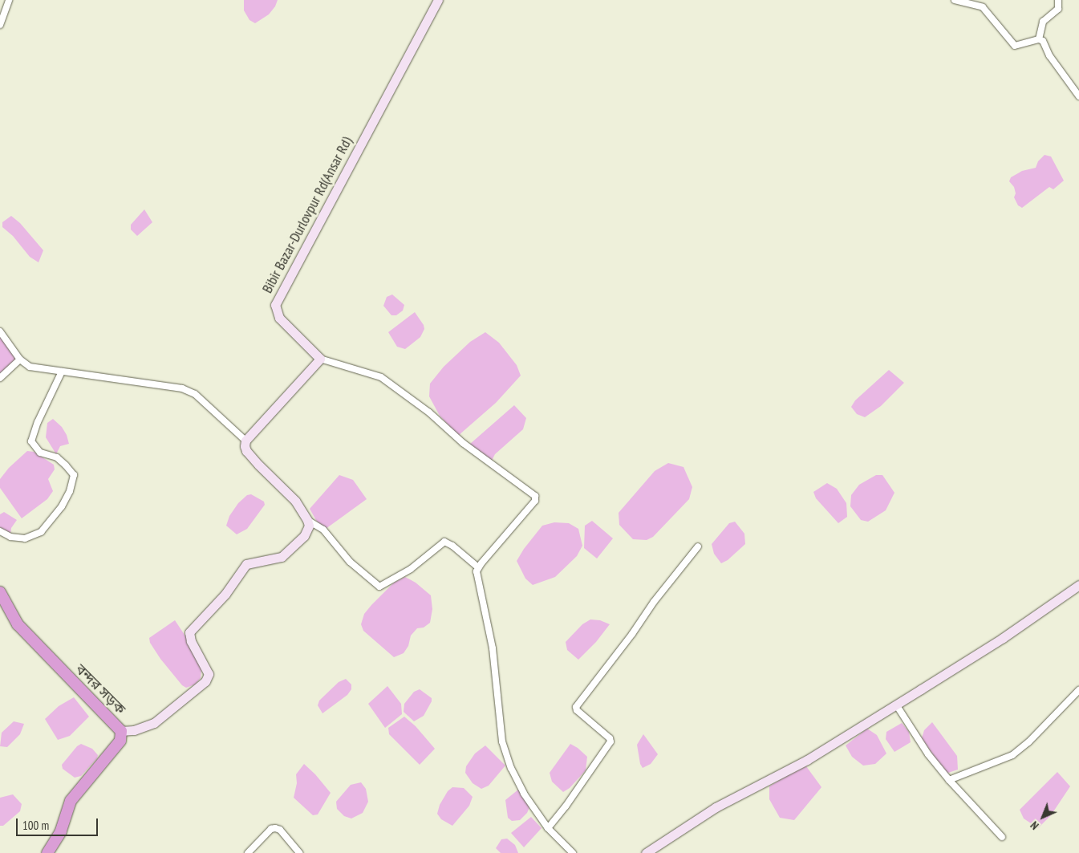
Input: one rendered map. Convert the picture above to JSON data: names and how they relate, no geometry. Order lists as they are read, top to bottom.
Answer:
{
  "streets": {
    "highway": ["বন্দর সড়ক"],
    "street": ["Bibir Bazar-Durlovpur Rd(Ansar Rd)"]
  },
  "scale_bar": "100 m",
  "north": "bottom left"
}
